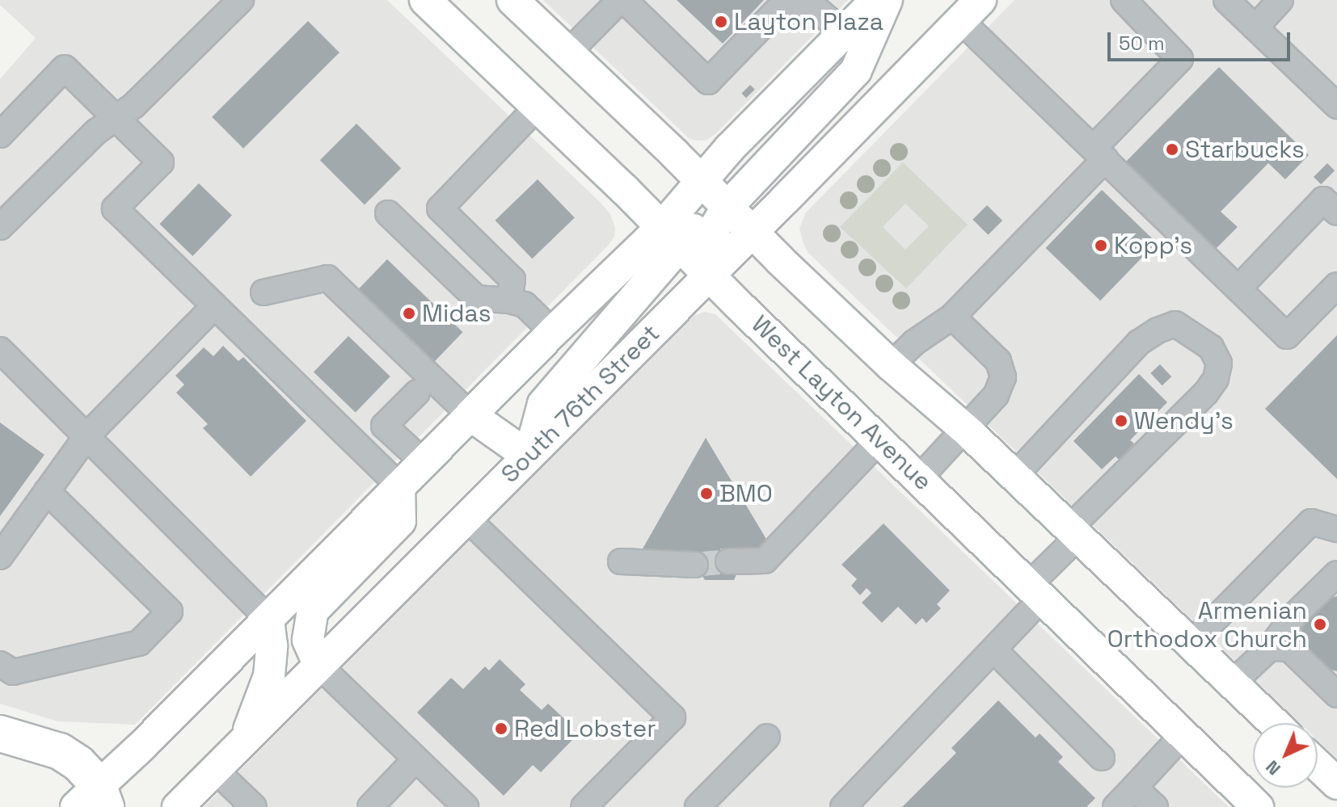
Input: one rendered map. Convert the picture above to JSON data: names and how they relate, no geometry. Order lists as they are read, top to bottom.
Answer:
{
  "streets": {
    "main road": ["West Layton Avenue", "South 76th Street"]
  },
  "crossings": [
    ["West Layton Avenue", "South 76th Street"]
  ],
  "places": [
    "Layton Plaza",
    "Starbucks",
    "Kopp's",
    "Midas",
    "Wendy's",
    "BMO",
    "Armenian Orthodox Church",
    "Red Lobster"
  ],
  "scale_bar": "50 m",
  "north": "bottom left"
}
